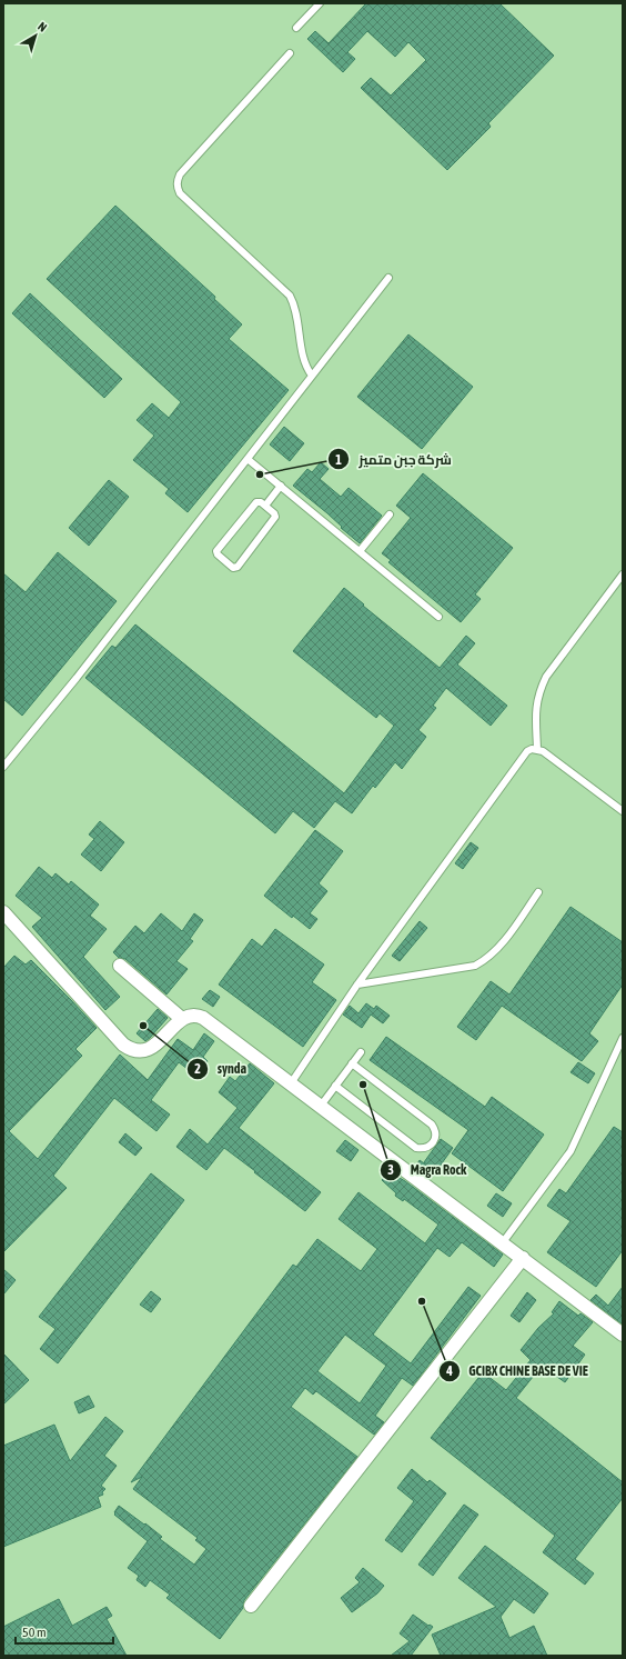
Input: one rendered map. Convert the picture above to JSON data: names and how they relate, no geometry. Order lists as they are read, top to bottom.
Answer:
{
  "places": [
    "شركة جبن متميز",
    "synda",
    "Magra Rock",
    "GCIBX CHINE BASE DE VIE"
  ],
  "scale_bar": "50 m",
  "north": "top right"
}
